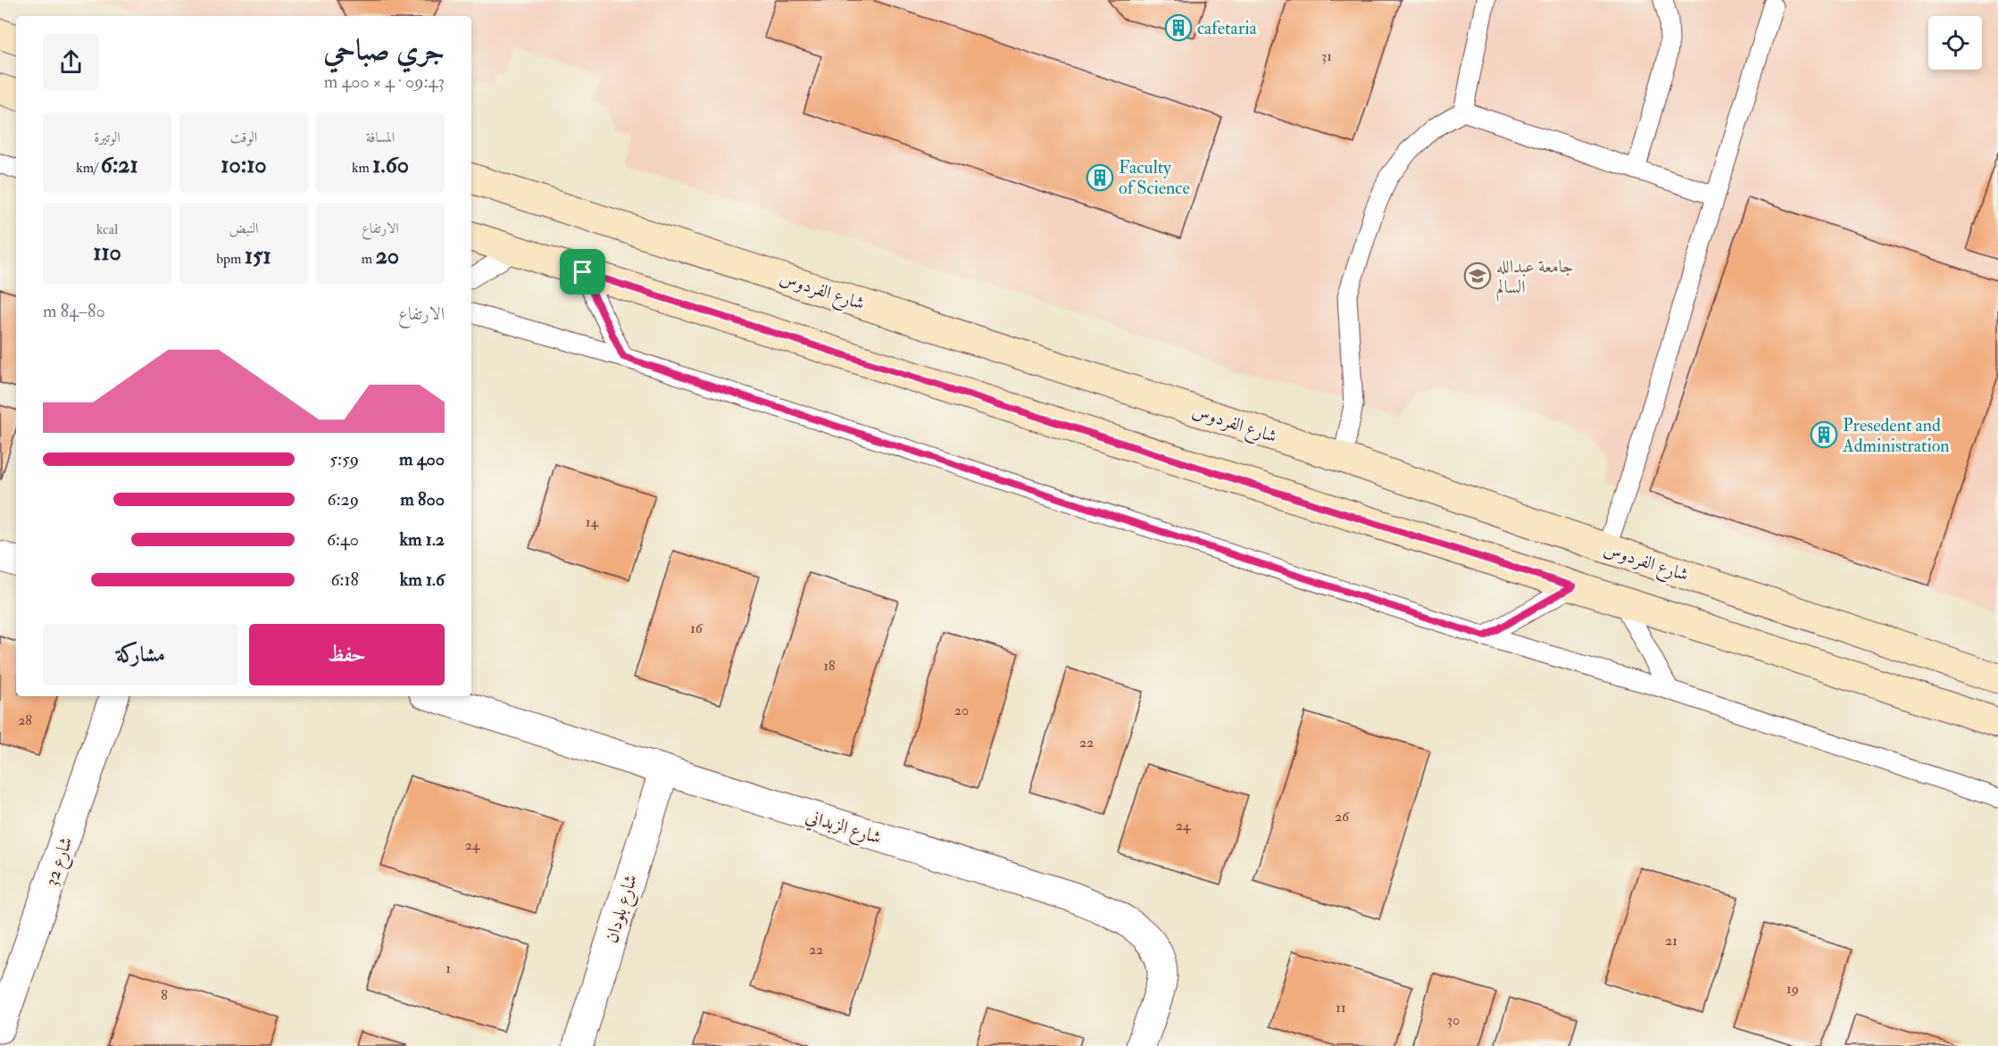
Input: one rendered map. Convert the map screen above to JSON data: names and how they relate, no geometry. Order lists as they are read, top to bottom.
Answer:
{
  "streets": {
    "street": [
      "شارع الفردوس",
      "شارع الزبداني",
      "شارع 32",
      "شارع بلودان"
    ]
  },
  "crossings": [
    ["شارع الزبداني", "شارع بلودان"]
  ],
  "places": {
    "building": ["cafetaria", "Faculty of Science", "Presedent and Administration"],
    "school or university": ["جامعة عبدالله السالم"]
  },
  "house_numbers": [
    "31",
    "14",
    "16",
    "18",
    "20",
    "28",
    "22",
    "26",
    "24",
    "24",
    "21",
    "22",
    "1",
    "19",
    "8",
    "11",
    "30"
  ],
  "page": {
    "heading": ["جري صباحي", "09:43 · 4 × 400 m"],
    "stats": [
      ["المسافة", "1.60 km"],
      ["الوقت", "10:10"],
      ["الوتيرة", "6:21 /km"],
      ["الارتفاع", "20 m"],
      ["النبض", "151 bpm"],
      ["kcal", "110"]
    ],
    "chart": ["الارتفاع", "80–84 m"],
    "list": [
      {
        "name": "400 m",
        "note": "5:59"
      },
      {
        "name": "800 m",
        "note": "6:29"
      },
      {
        "name": "1.2 km",
        "note": "6:40"
      },
      {
        "name": "1.6 km",
        "note": "6:18"
      }
    ],
    "buttons": ["حفظ", "مشاركة"]
  }
}
